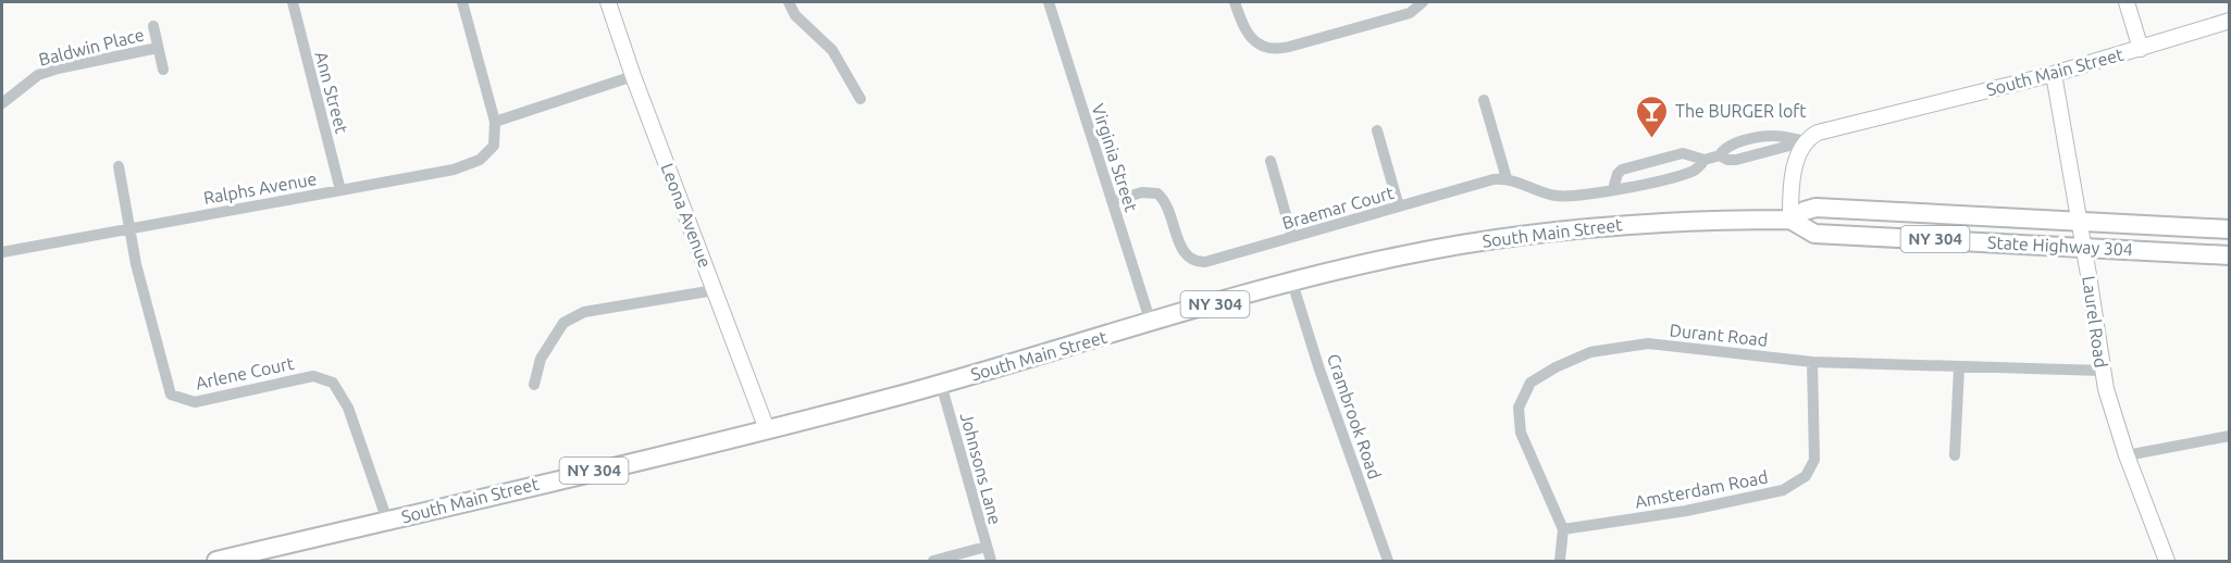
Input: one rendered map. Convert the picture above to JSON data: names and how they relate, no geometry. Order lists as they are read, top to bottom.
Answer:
{
  "streets": {
    "main road": ["South Main Street", "NY 304", "State Highway 304"],
    "street": [
      "Baldwin Place",
      "Ann Street",
      "Virginia Street",
      "Ralphs Avenue",
      "Braemar Court",
      "Leona Avenue",
      "Laurel Road",
      "Durant Road",
      "Arlene Court",
      "Crambrook Road",
      "Johnsons Lane",
      "Amsterdam Road"
    ]
  },
  "crossings": [
    ["South Main Street", "Virginia Street"],
    ["South Main Street", "Leona Avenue"],
    ["South Main Street", "State Highway 304"],
    ["South Main Street", "Laurel Road"],
    ["South Main Street", "Arlene Court"],
    ["South Main Street", "Crambrook Road"],
    ["South Main Street", "Johnsons Lane"],
    ["Ann Street", "Ralphs Avenue"],
    ["Virginia Street", "Braemar Court"],
    ["Ralphs Avenue", "Arlene Court"],
    ["State Highway 304", "Laurel Road"],
    ["Laurel Road", "Durant Road"],
    ["Durant Road", "Amsterdam Road"]
  ],
  "places": {
    "bar": ["The BURGER loft"]
  }
}
